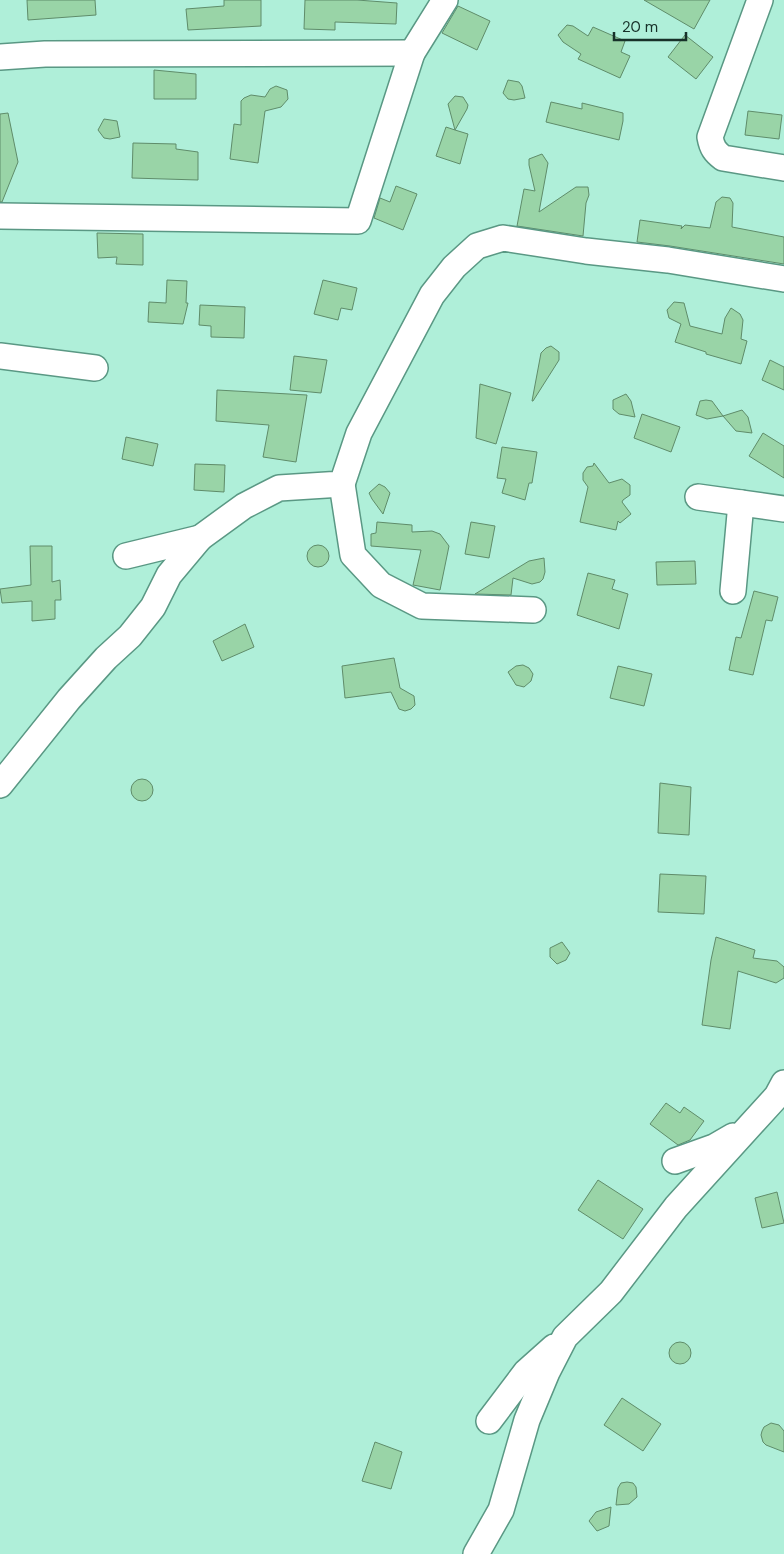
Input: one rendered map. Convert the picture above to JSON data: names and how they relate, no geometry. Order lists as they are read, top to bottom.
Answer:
{
  "scale_bar": "20 m"
}
